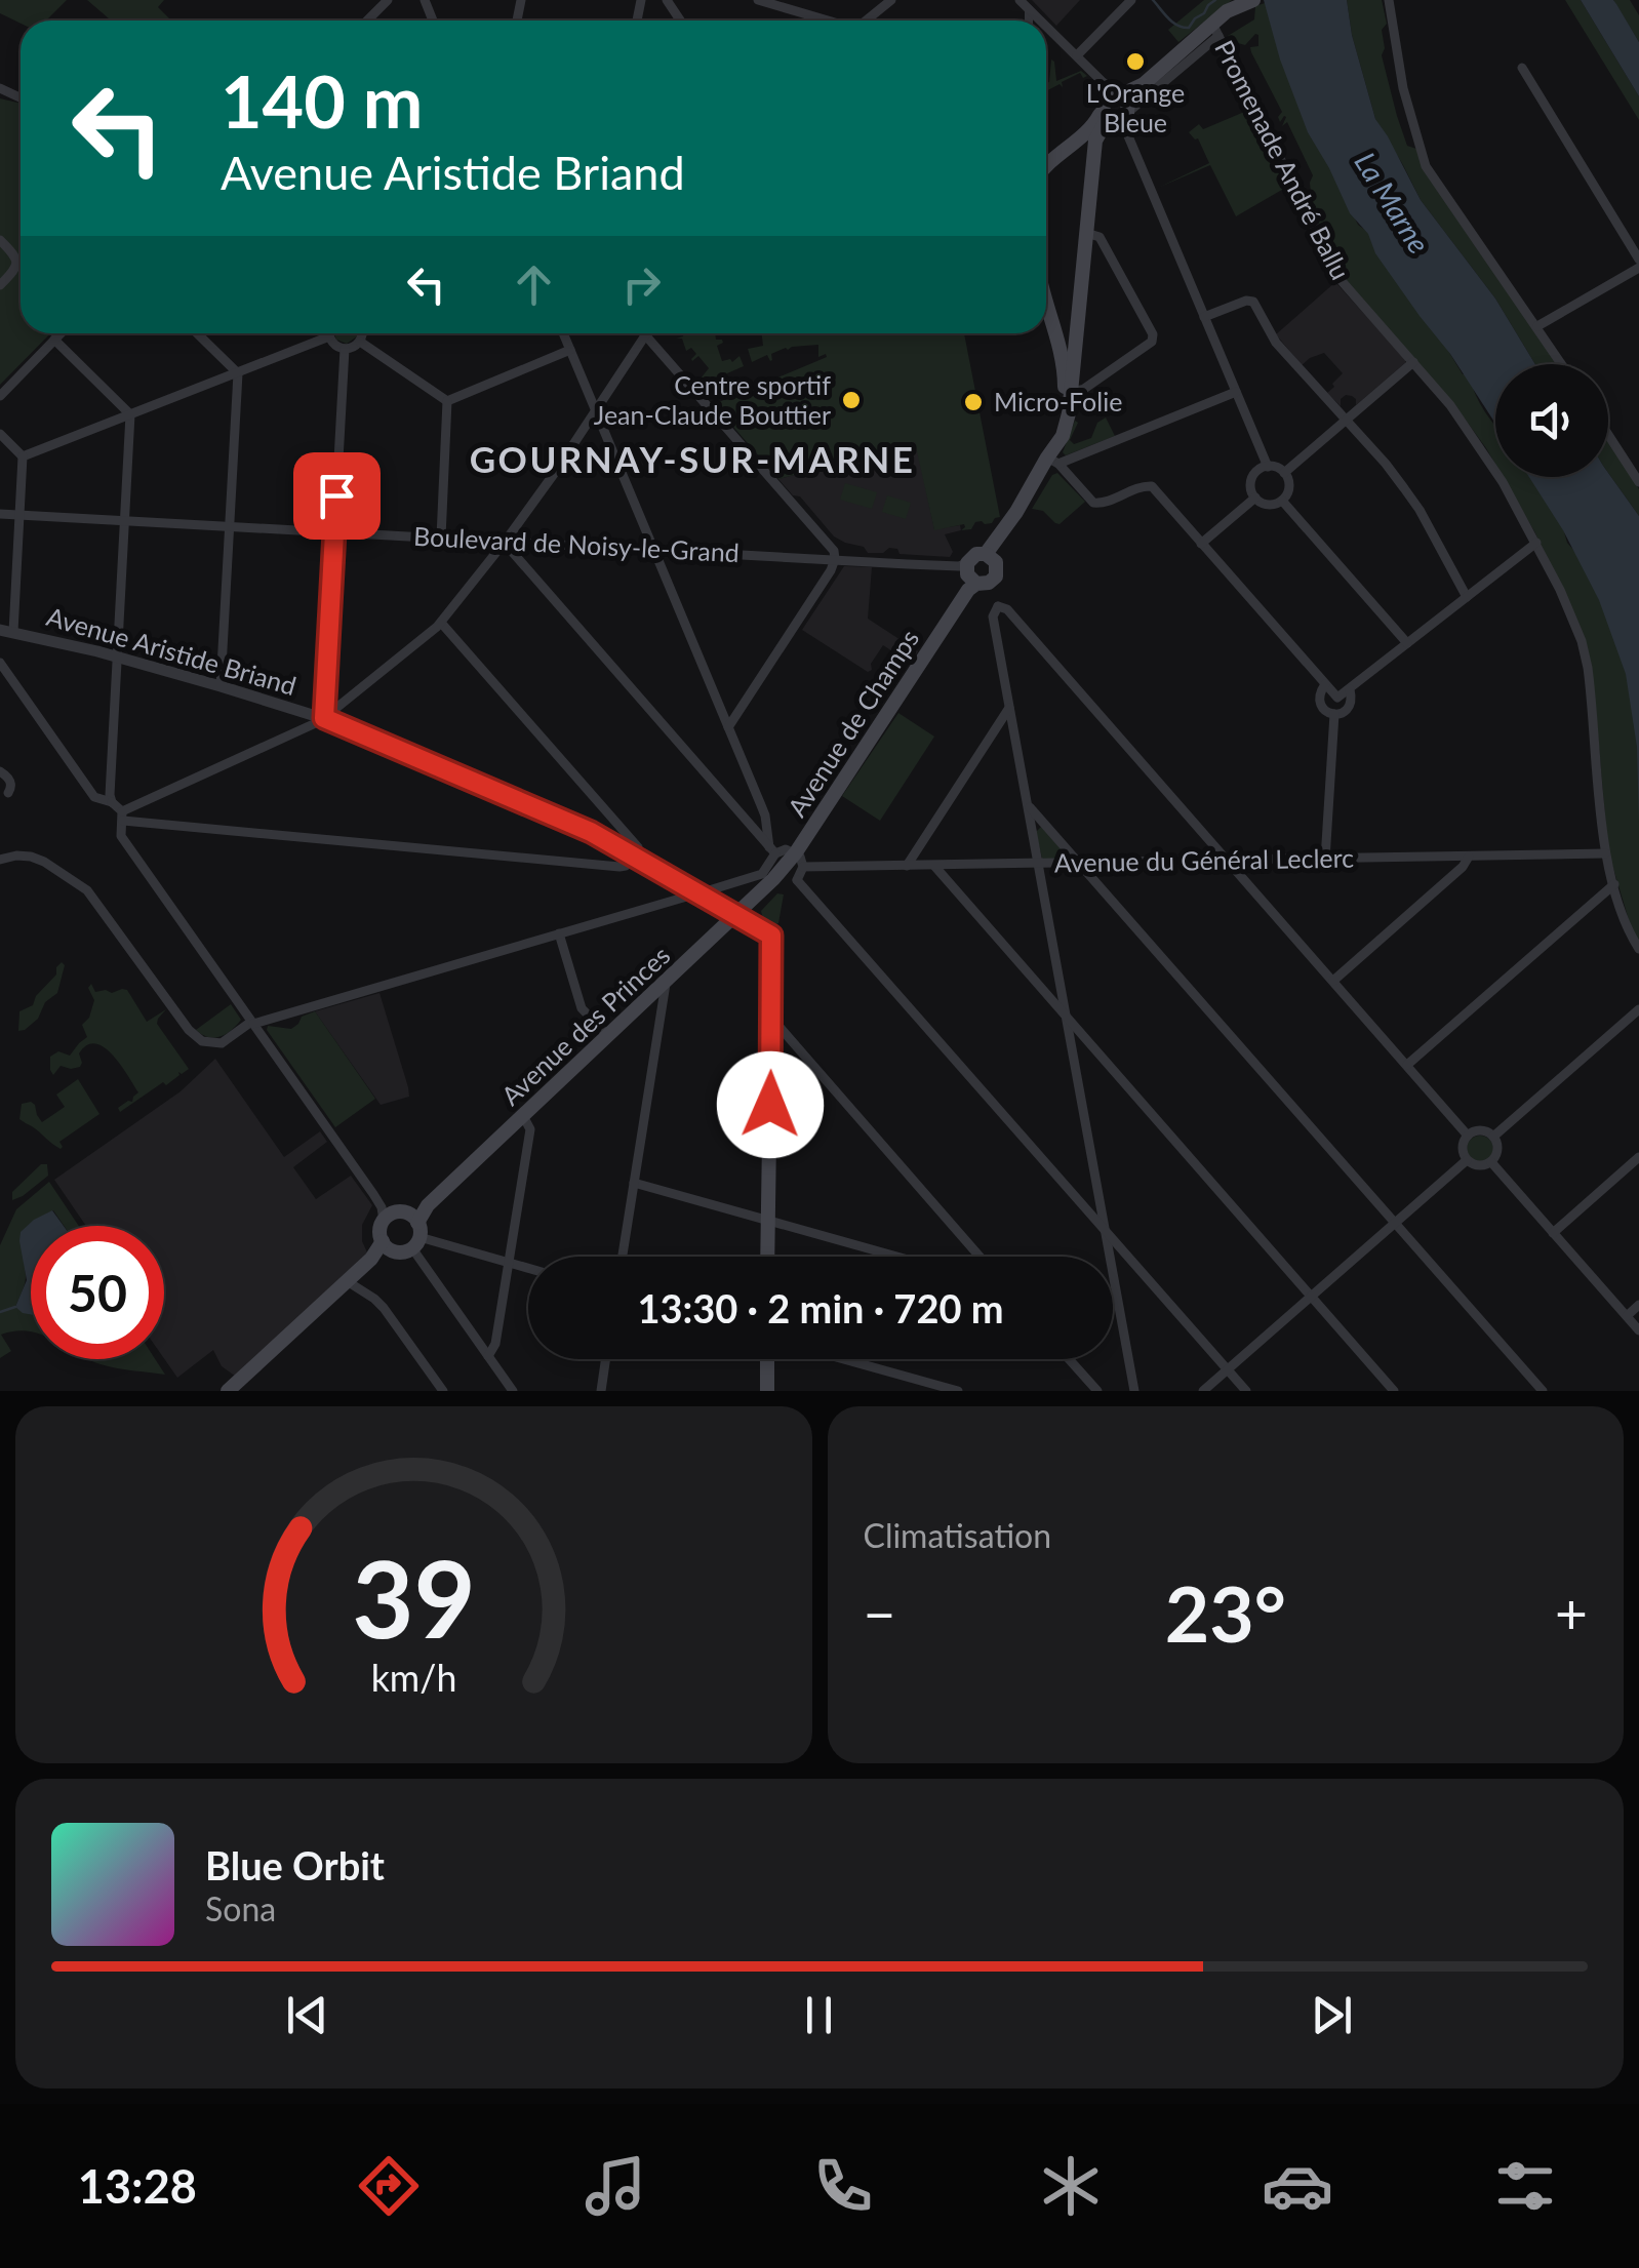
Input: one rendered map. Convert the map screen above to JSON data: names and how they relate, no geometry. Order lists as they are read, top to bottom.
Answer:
{
  "streets": {
    "main road": ["Avenue Aristide Briand", "Avenue de Champs", "Avenue des Princes"],
    "street": ["Promenade André Ballu", "Boulevard de Noisy-le-Grand", "Avenue du Général Leclerc"]
  },
  "crossings": [
    ["Promenade André Ballu", "Avenue du Général Leclerc"],
    ["Boulevard de Noisy-le-Grand", "Avenue de Champs"],
    ["Avenue Aristide Briand", "Avenue des Princes"],
    ["Avenue de Champs", "Avenue du Général Leclerc"],
    ["Avenue de Champs", "Avenue des Princes"]
  ],
  "districts": ["GOURNAY-SUR-MARNE"],
  "water": ["La Marne"],
  "places": ["L'Orange Bleue", "Centre sportif Jean-Claude Bouttier", "Micro-Folie"],
  "page": {
    "turn": ["140 m", "Avenue Aristide Briand"],
    "limit": "50",
    "trip": "13:30 · 2 min · 720 m",
    "tile": "Climatisation",
    "heat": ["−", "23°", "+"],
    "song": ["Blue Orbit", "Sona"],
    "tabs": "13:28",
    "gauge": ["39", "km/h"]
  }
}
